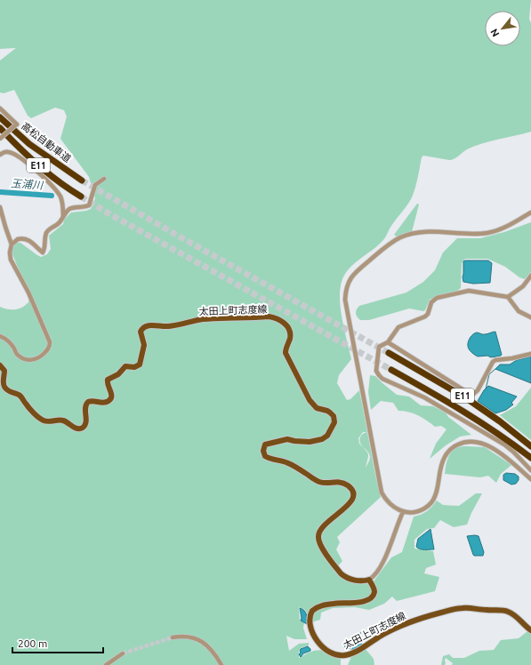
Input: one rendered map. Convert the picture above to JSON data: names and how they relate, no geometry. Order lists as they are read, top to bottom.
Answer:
{
  "streets": {
    "highway": ["高松自動車道", "E11"],
    "main road": ["太田上町志度線"]
  },
  "water": ["玉浦川"],
  "scale_bar": "200 m",
  "north": "bottom left"
}
